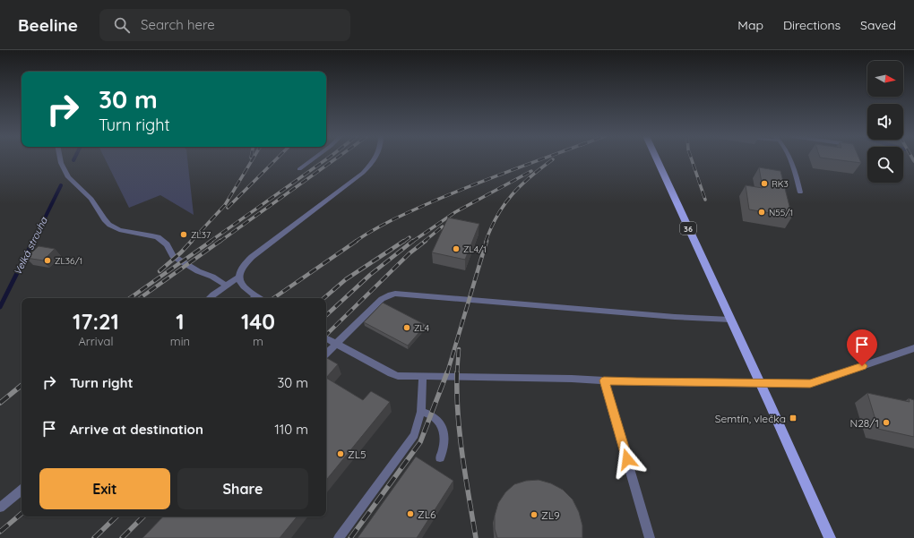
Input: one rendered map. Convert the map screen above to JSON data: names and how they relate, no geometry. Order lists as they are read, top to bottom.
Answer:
{
  "streets": {
    "main road": ["36"]
  },
  "water": ["Velká strouha"],
  "places": {
    "other": [
      "RK3",
      "N55/1",
      "ZL37",
      "ZL4/1",
      "ZL36/1",
      "ZL4",
      "N28/1",
      "ZL5",
      "ZL6",
      "ZL9"
    ],
    "transit": ["Semtín, vlečka"]
  },
  "north": "right",
  "page": {
    "header": "Beeline",
    "search": "Search here",
    "nav": ["Map", "Directions", "Saved"],
    "turn": ["30 m", "Turn right"],
    "eta": [
      "17:21",
      "Arrival",
      "1",
      "min",
      "140",
      "m"
    ],
    "list": [
      {
        "name": "Turn right",
        "value": "30 m"
      },
      {
        "name": "Arrive at destination",
        "value": "110 m"
      }
    ],
    "buttons": ["Exit", "Share"]
  }
}
